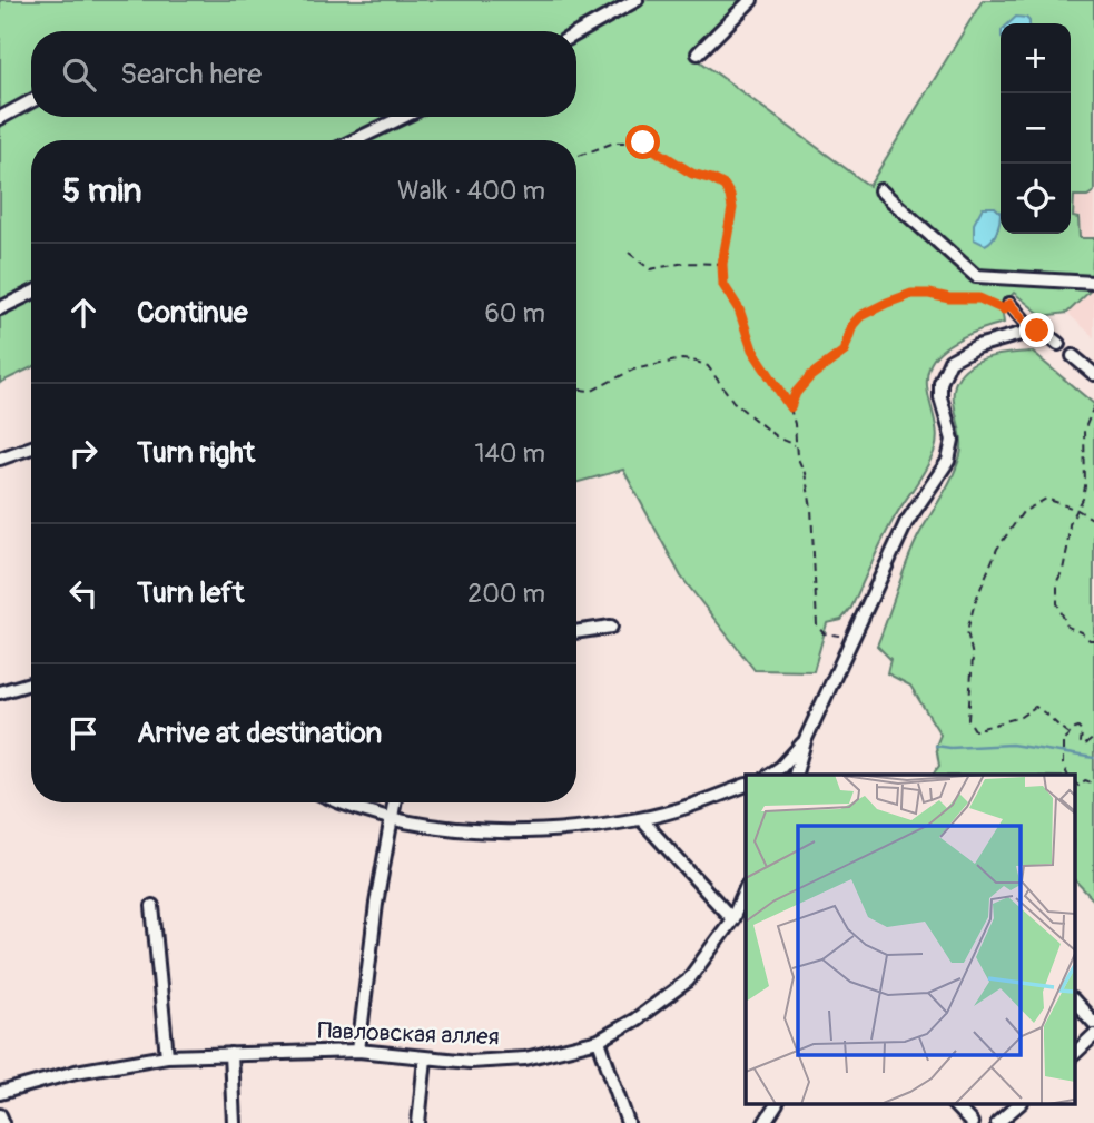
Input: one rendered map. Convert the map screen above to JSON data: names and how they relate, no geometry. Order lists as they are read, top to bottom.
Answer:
{
  "streets": {
    "street": ["Павловская аллея"]
  },
  "page": {
    "map_buttons": ["+", "−"],
    "search": "Search here",
    "heading": ["5 min", "Walk · 400 m"],
    "list": [
      ["Continue", "60 m"],
      ["Turn right", "140 m"],
      ["Turn left", "200 m"],
      "Arrive at destination"
    ]
  }
}
